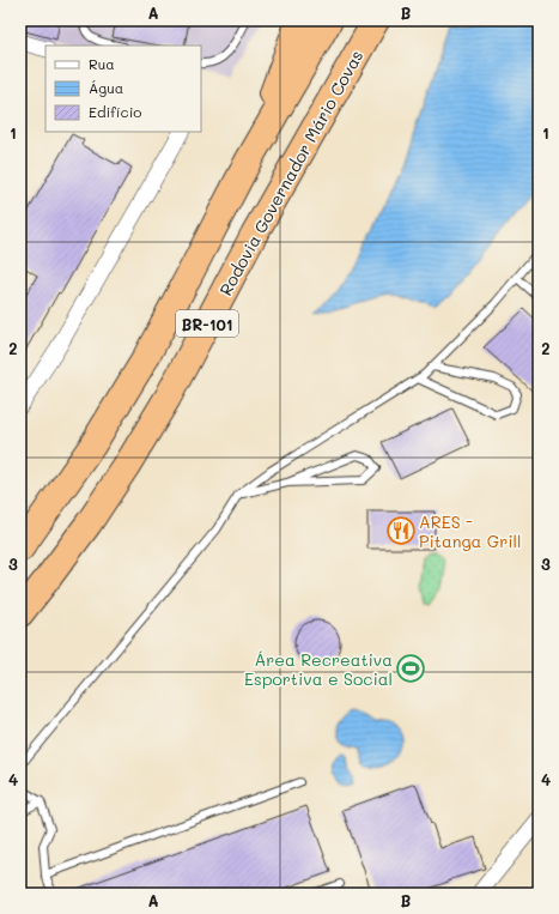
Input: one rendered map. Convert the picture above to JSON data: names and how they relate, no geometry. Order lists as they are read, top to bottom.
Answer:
{
  "streets": {
    "highway": ["Rodovia Governador Mário Covas", "BR-101"]
  },
  "places": {
    "restaurant": ["ARES - Pitanga Grill"],
    "sports": ["Área Recreativa Esportiva e Social"]
  },
  "legend": ["Rua", "Água", "Edifício"],
  "grid": {
    "columns": ["A", "B"],
    "rows": [
      "1",
      "2",
      "3",
      "4"
    ]
  }
}
